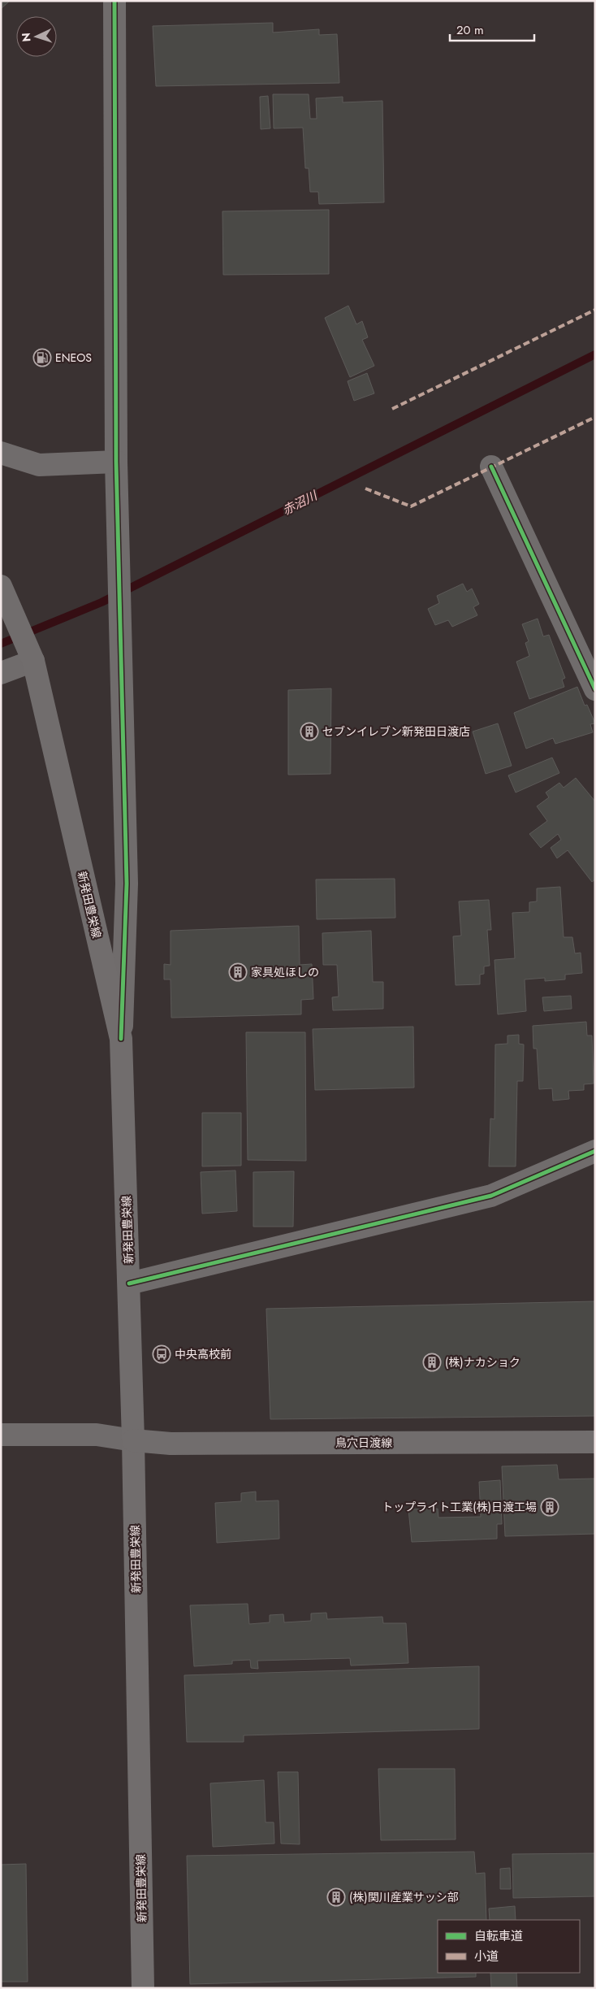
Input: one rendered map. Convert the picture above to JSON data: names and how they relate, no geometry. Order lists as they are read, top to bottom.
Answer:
{
  "streets": {
    "main road": ["新発田豊栄線", "鳥穴日渡線"]
  },
  "crossings": [
    ["新発田豊栄線", "鳥穴日渡線"]
  ],
  "water": ["赤沼川"],
  "places": {
    "fuel station": ["ENEOS"],
    "building": [
      "セブンイレブン新発田日渡店",
      "家具処ほしの",
      "(株)ナカショク",
      "トップライト工業(株)日渡工場",
      "(株)関川産業サッシ部"
    ],
    "bus stop": ["中央高校前"]
  },
  "legend": ["自転車道", "小道"],
  "scale_bar": "20 m",
  "north": "left"
}
